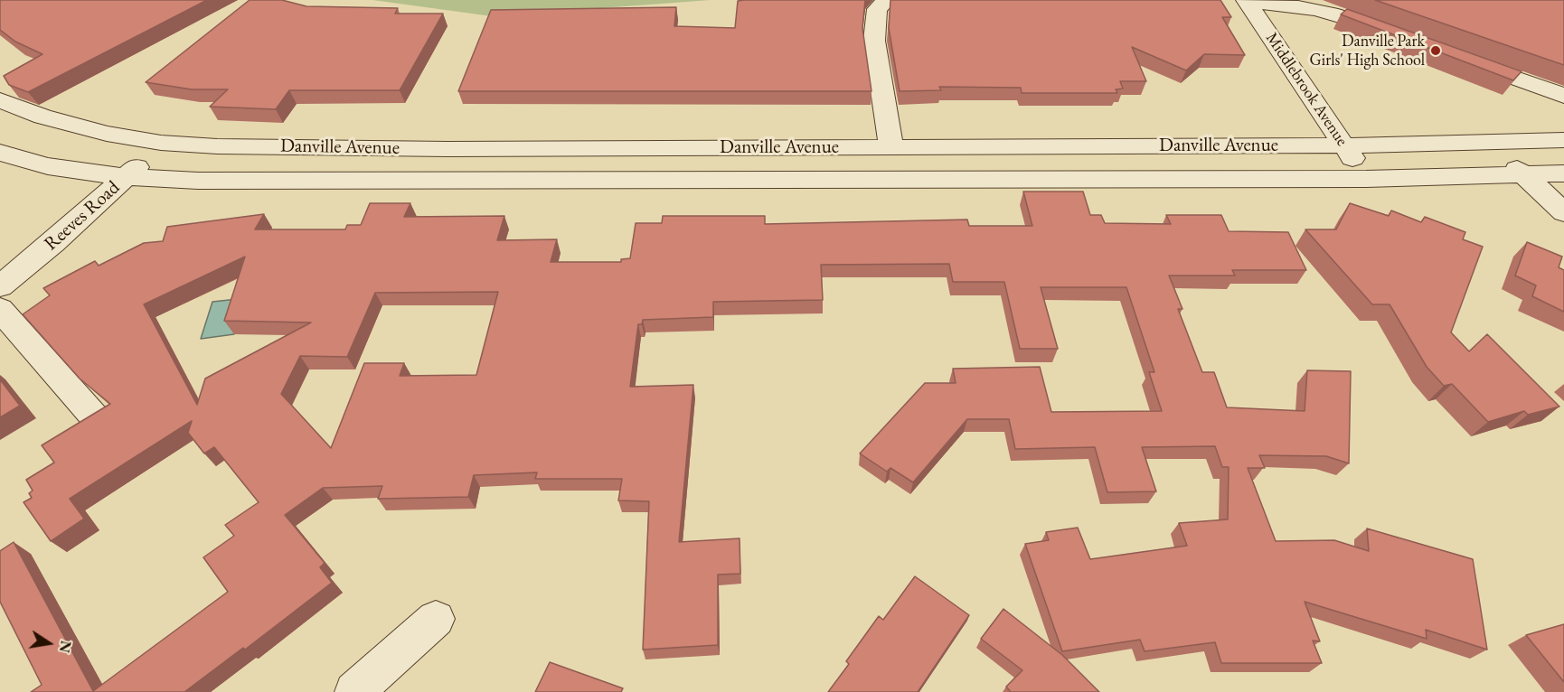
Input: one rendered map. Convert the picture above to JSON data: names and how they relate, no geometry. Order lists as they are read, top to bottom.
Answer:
{
  "streets": {
    "street": ["Middlebrook Avenue", "Danville Avenue", "Reeves Road"]
  },
  "crossings": [
    ["Middlebrook Avenue", "Danville Avenue"],
    ["Danville Avenue", "Reeves Road"]
  ],
  "places": ["Danville Park Girls' High School"],
  "north": "right"
}
